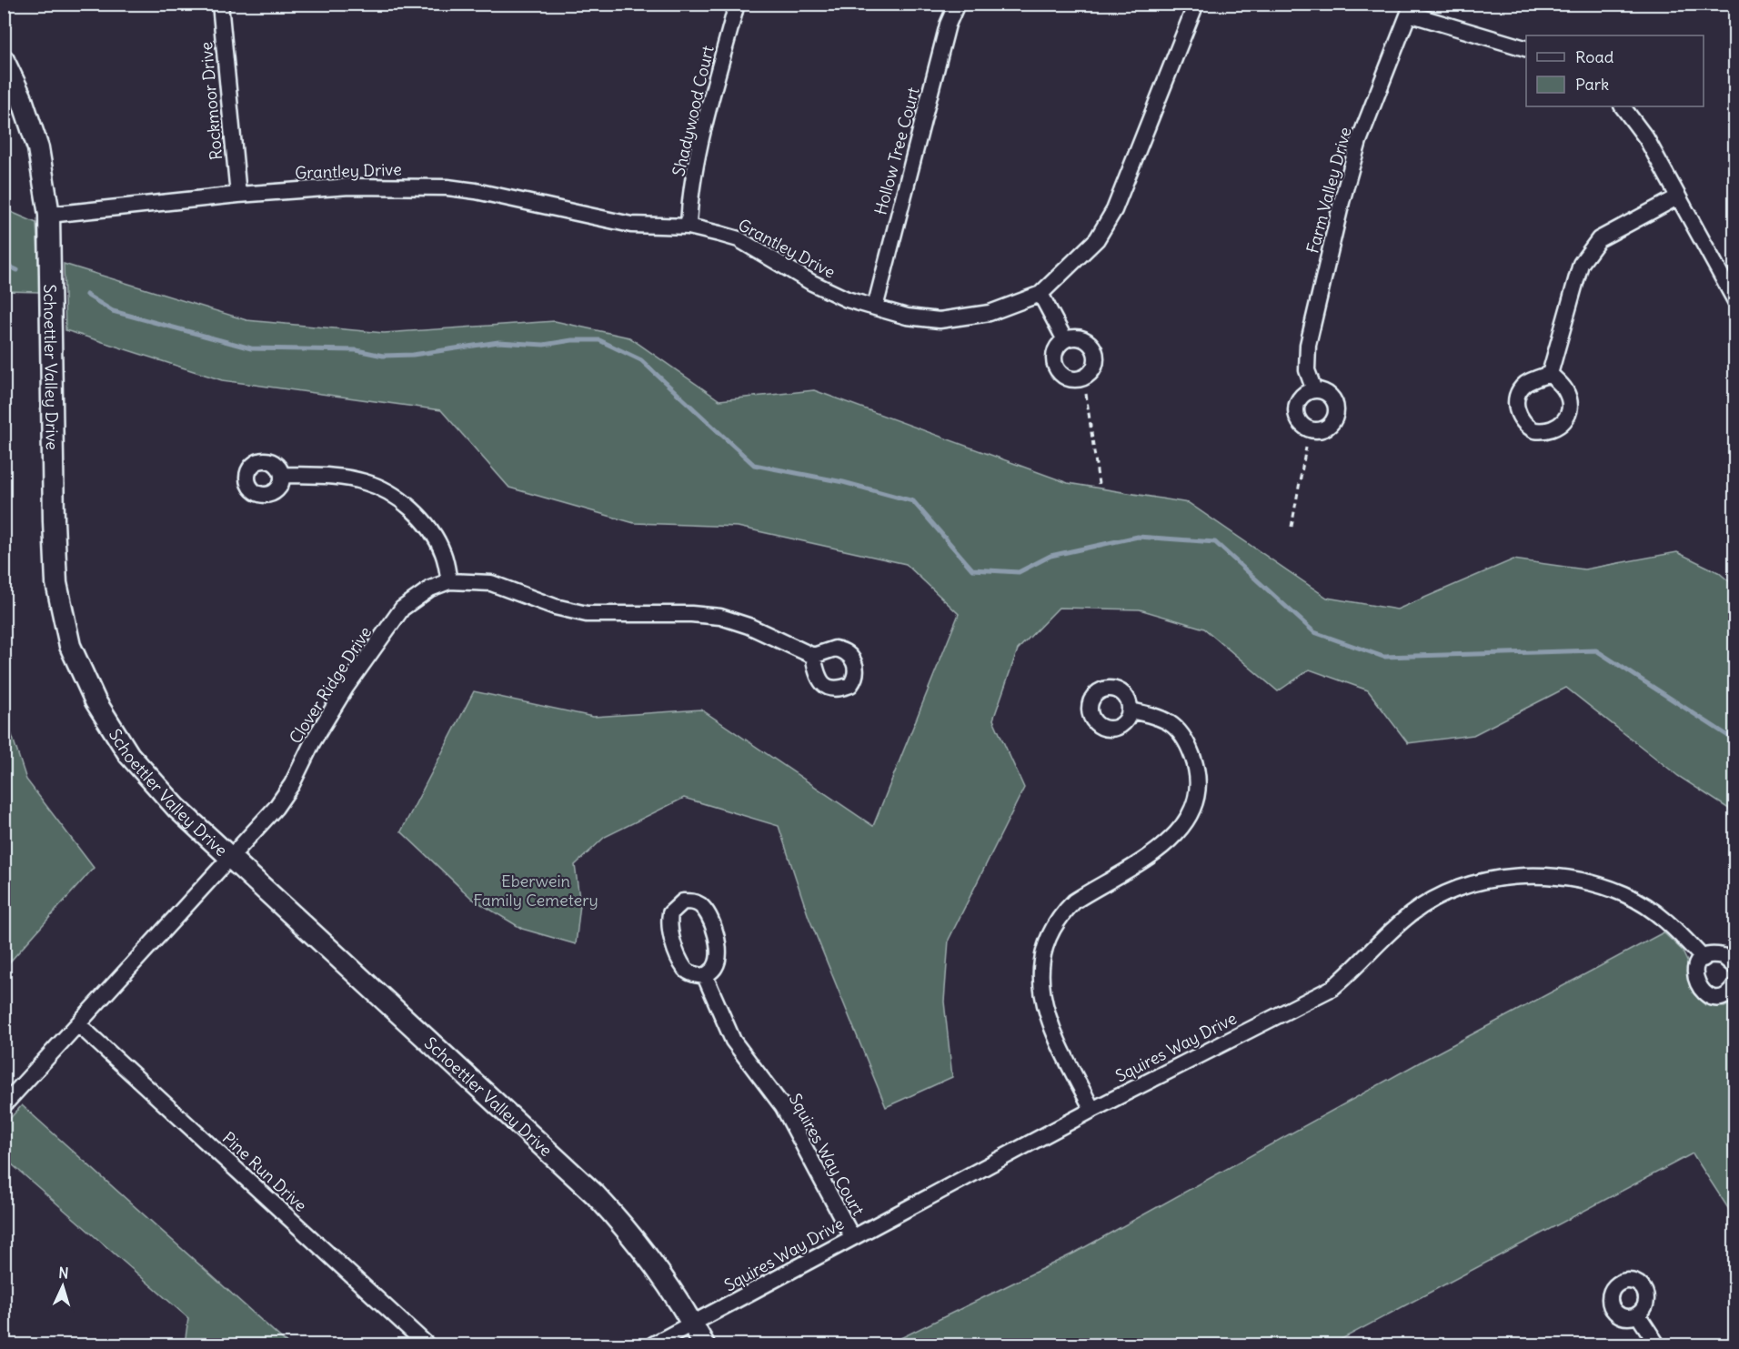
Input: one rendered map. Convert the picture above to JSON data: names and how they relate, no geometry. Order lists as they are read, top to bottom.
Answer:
{
  "streets": {
    "street": [
      "Rockmoor Drive",
      "Shadywood Court",
      "Hollow Tree Court",
      "Grantley Drive",
      "Farm Valley Drive",
      "Schoettler Valley Drive",
      "Clover Ridge Drive",
      "Squires Way Drive",
      "Squires Way Court",
      "Pine Run Drive"
    ]
  },
  "crossings": [
    ["Rockmoor Drive", "Grantley Drive"],
    ["Shadywood Court", "Grantley Drive"],
    ["Hollow Tree Court", "Grantley Drive"],
    ["Grantley Drive", "Schoettler Valley Drive"],
    ["Schoettler Valley Drive", "Clover Ridge Drive"],
    ["Schoettler Valley Drive", "Squires Way Drive"],
    ["Clover Ridge Drive", "Pine Run Drive"],
    ["Squires Way Drive", "Squires Way Court"]
  ],
  "parks": ["Eberwein Family Cemetery"],
  "legend": ["Road", "Park"],
  "north": "top"
}
